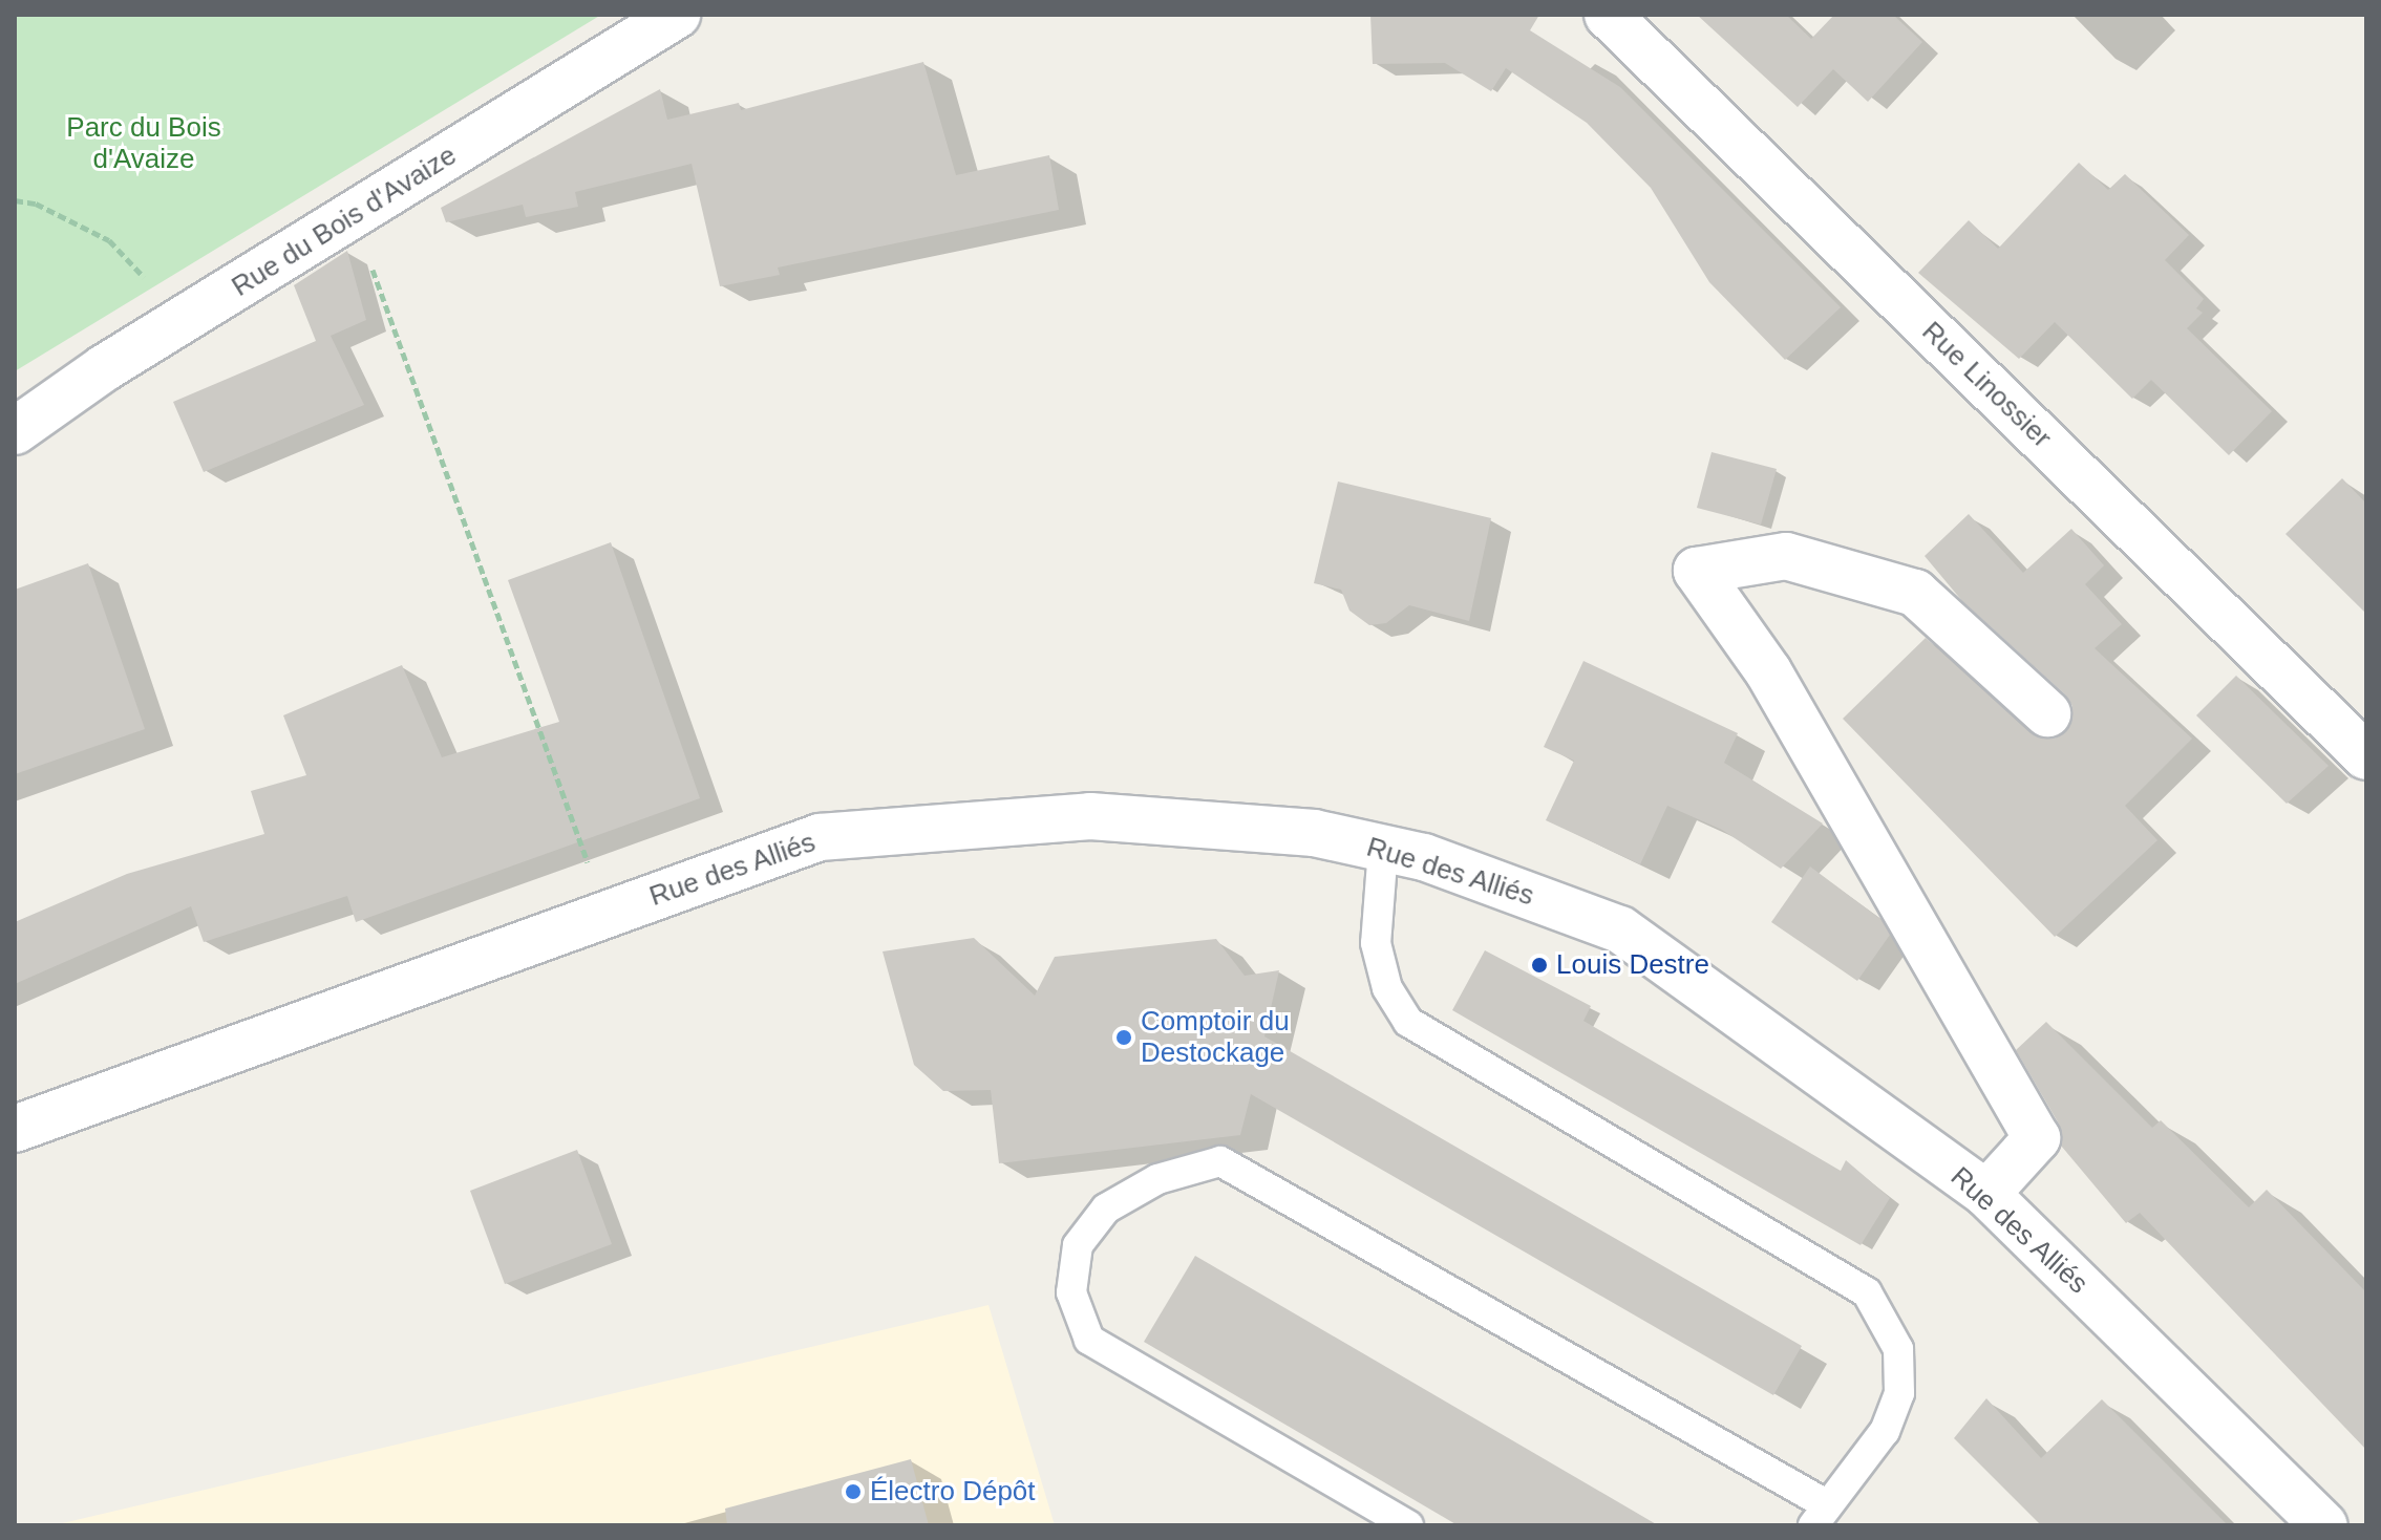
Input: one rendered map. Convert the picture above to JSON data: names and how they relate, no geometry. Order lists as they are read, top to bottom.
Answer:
{
  "streets": {
    "street": ["Rue du Bois d'Avaize", "Rue Linossier", "Rue des Alliés"]
  },
  "parks": ["Parc du Bois d'Avaize"],
  "places": ["Louis Destre", "Comptoir du Destockage", "Électro Dépôt"]
}
